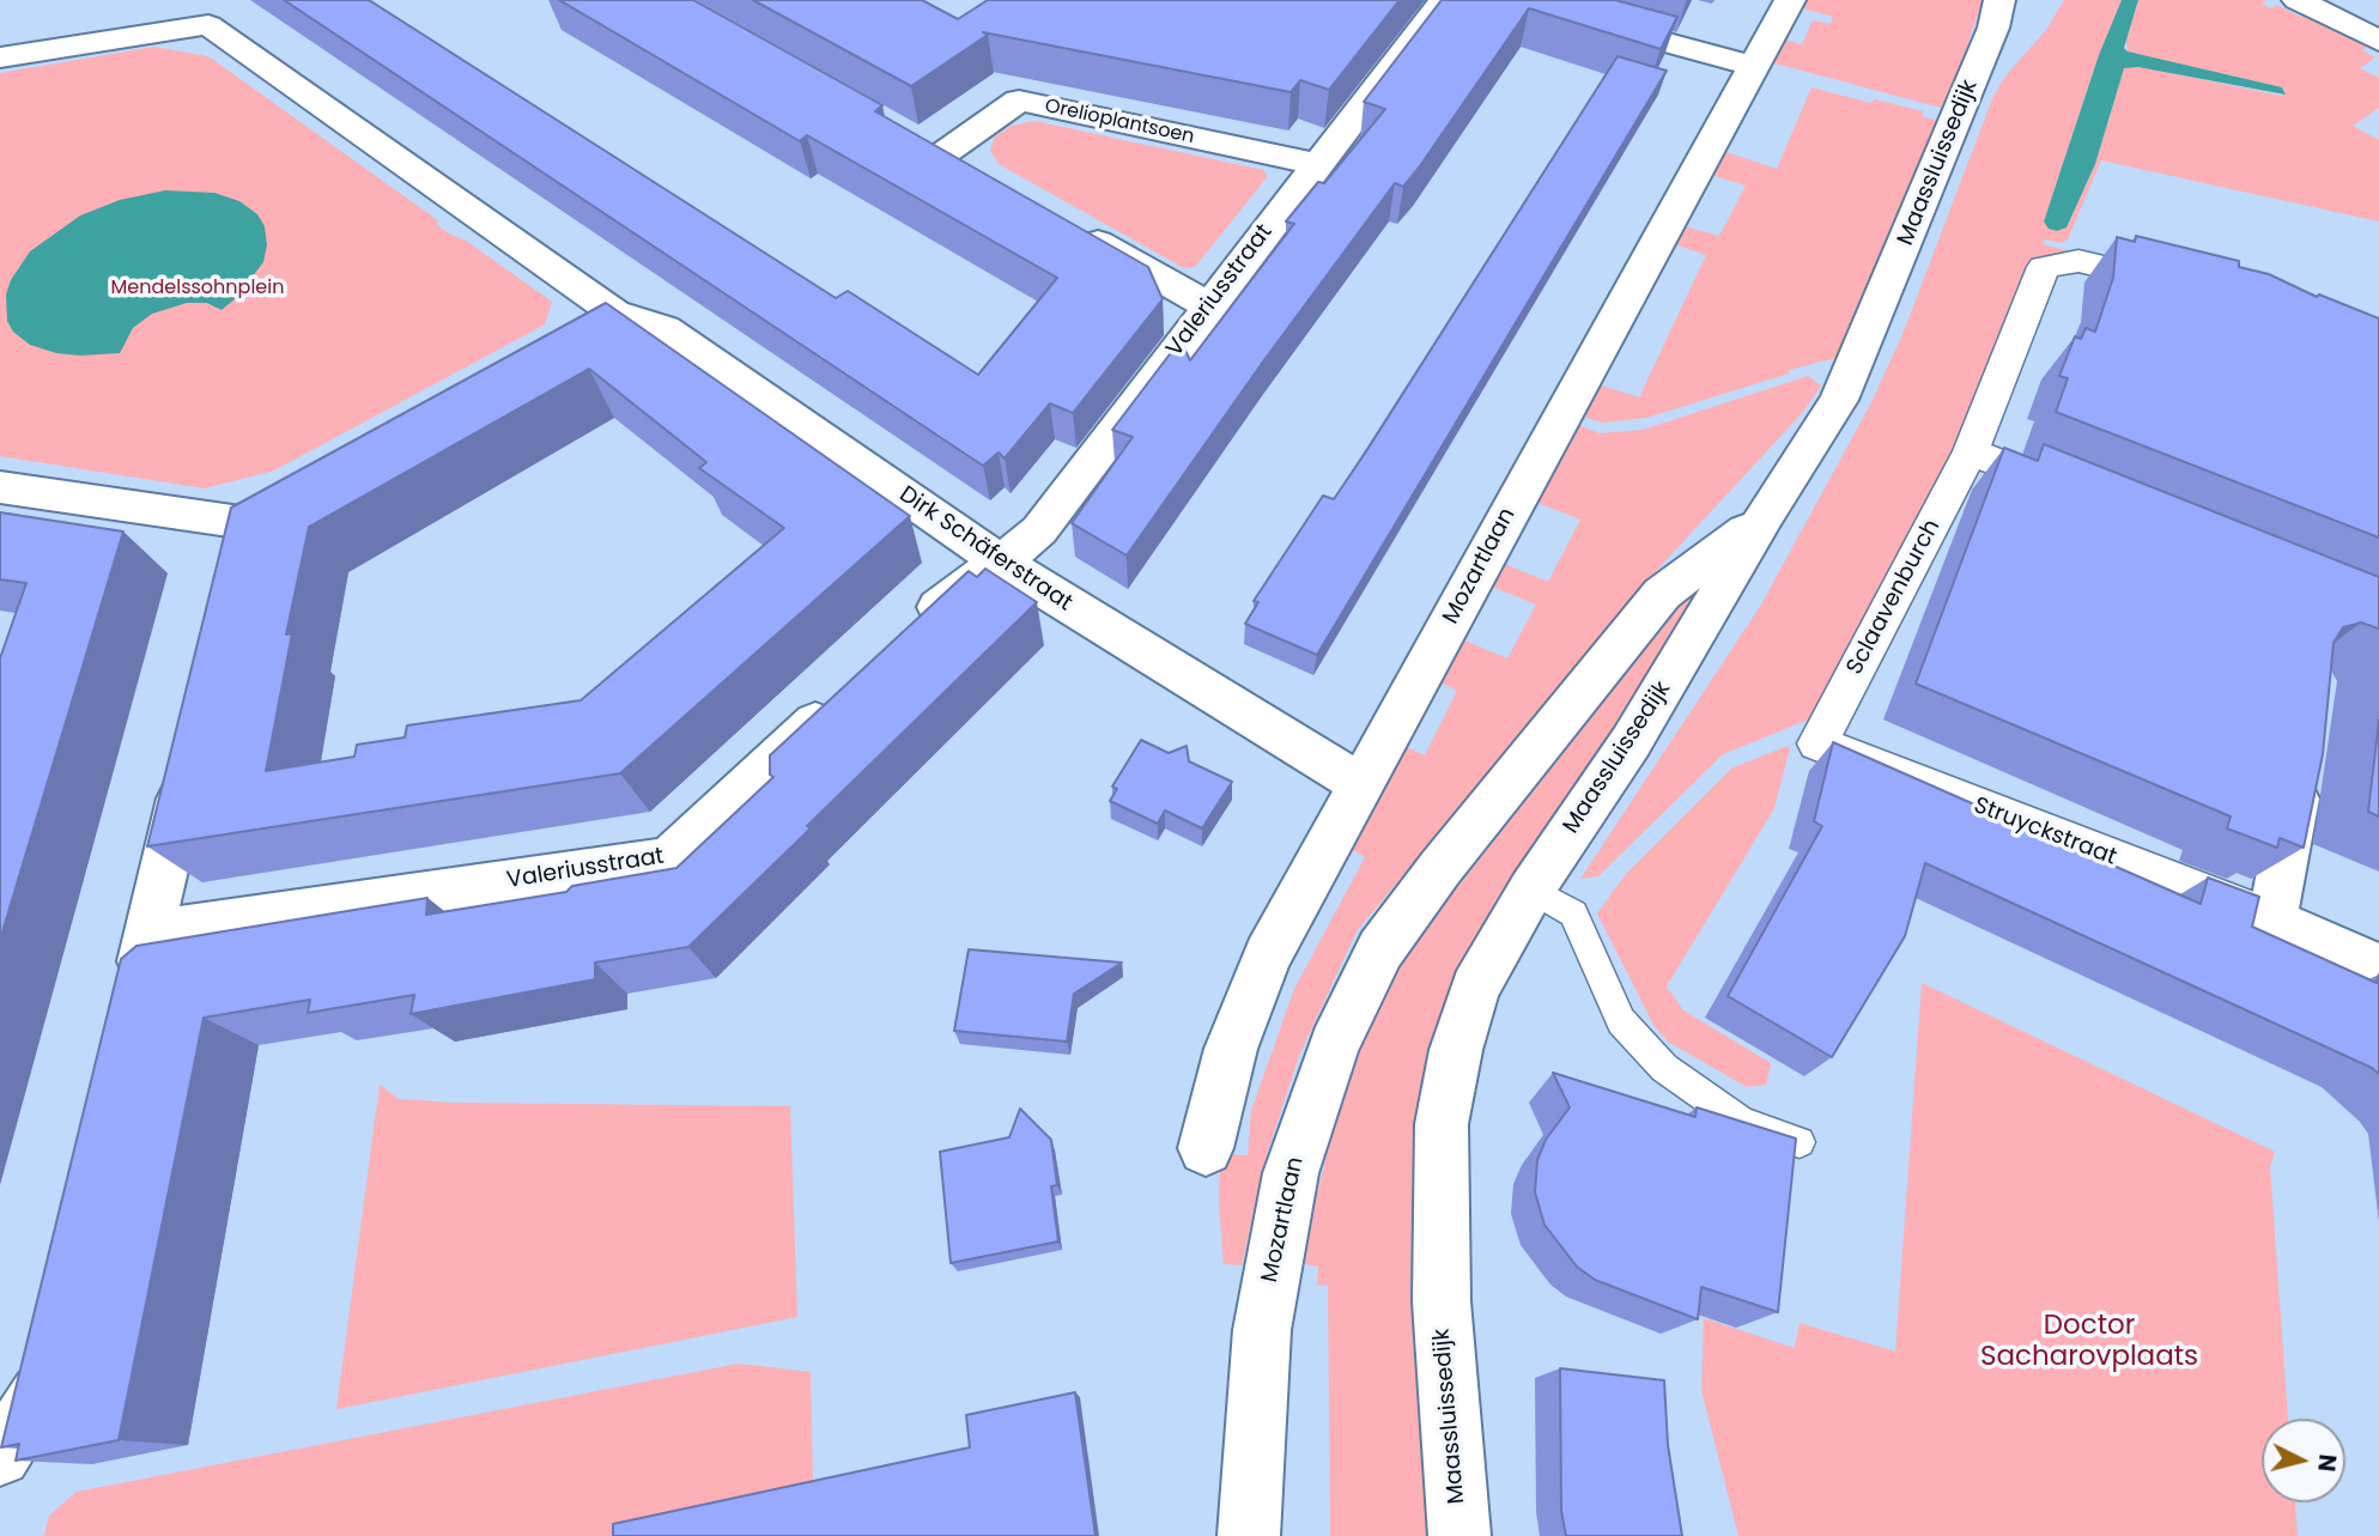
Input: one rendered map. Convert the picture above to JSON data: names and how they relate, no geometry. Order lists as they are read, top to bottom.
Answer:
{
  "streets": {
    "street": [
      "Orelioplantsoen",
      "Maassluissedijk",
      "Valeriusstraat",
      "Dirk Schäferstraat",
      "Mozartlaan",
      "Sclaavenburch",
      "Struyckstraat"
    ]
  },
  "crossings": [
    ["Orelioplantsoen", "Valeriusstraat"],
    ["Maassluissedijk", "Mozartlaan"],
    ["Valeriusstraat", "Dirk Schäferstraat"],
    ["Dirk Schäferstraat", "Mozartlaan"],
    ["Sclaavenburch", "Struyckstraat"]
  ],
  "parks": ["Mendelssohnplein", "Doctor Sacharovplaats"],
  "north": "right"
}
